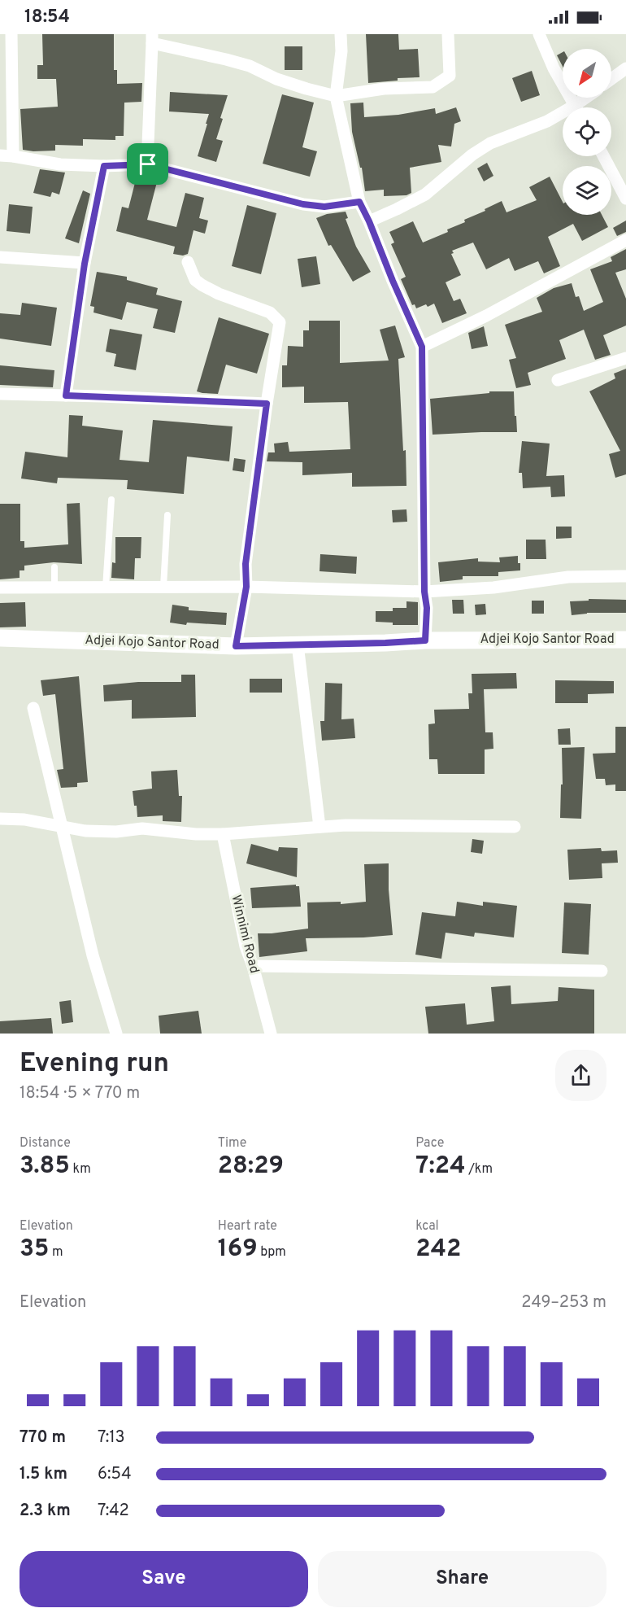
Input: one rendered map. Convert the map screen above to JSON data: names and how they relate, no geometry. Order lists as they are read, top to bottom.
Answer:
{
  "streets": {
    "street": ["Adjei Kojo Santor Road", "Winnimi Road"]
  },
  "north": "bottom left",
  "page": {
    "status": "18:54",
    "heading": ["Evening run", "18:54 · 5 × 770 m"],
    "stats": [
      ["Distance", "3.85 km"],
      ["Time", "28:29"],
      ["Pace", "7:24 /km"],
      ["Elevation", "35 m"],
      ["Heart rate", "169 bpm"],
      ["kcal", "242"]
    ],
    "chart": ["Elevation", "249–253 m"],
    "list": [
      {
        "name": "770 m",
        "note": "7:13"
      },
      {
        "name": "1.5 km",
        "note": "6:54"
      },
      {
        "name": "2.3 km",
        "note": "7:42"
      }
    ],
    "buttons": ["Save", "Share"]
  }
}
